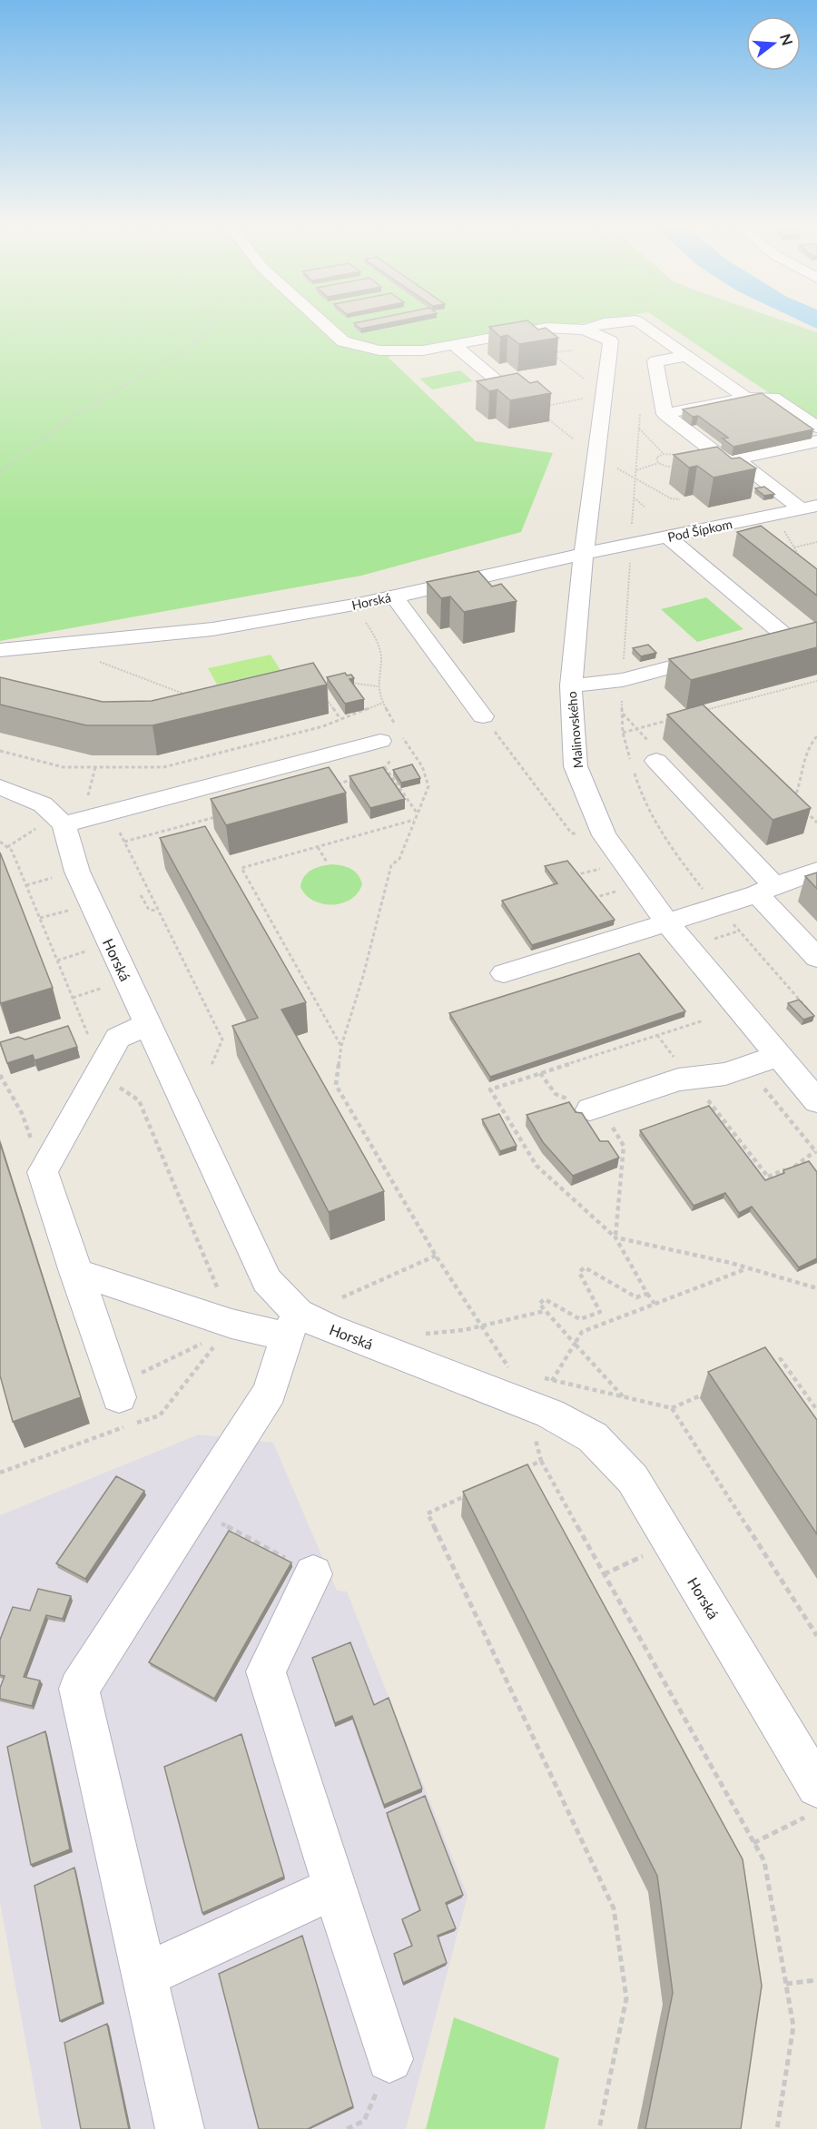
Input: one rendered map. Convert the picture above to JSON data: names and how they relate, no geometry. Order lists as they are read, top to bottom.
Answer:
{
  "streets": {
    "street": ["Pod Šípkom", "Horská", "Malinovského"]
  },
  "crossings": [
    ["Pod Šípkom", "Horská"],
    ["Pod Šípkom", "Malinovského"],
    ["Horská", "Malinovského"]
  ],
  "north": "right"
}
